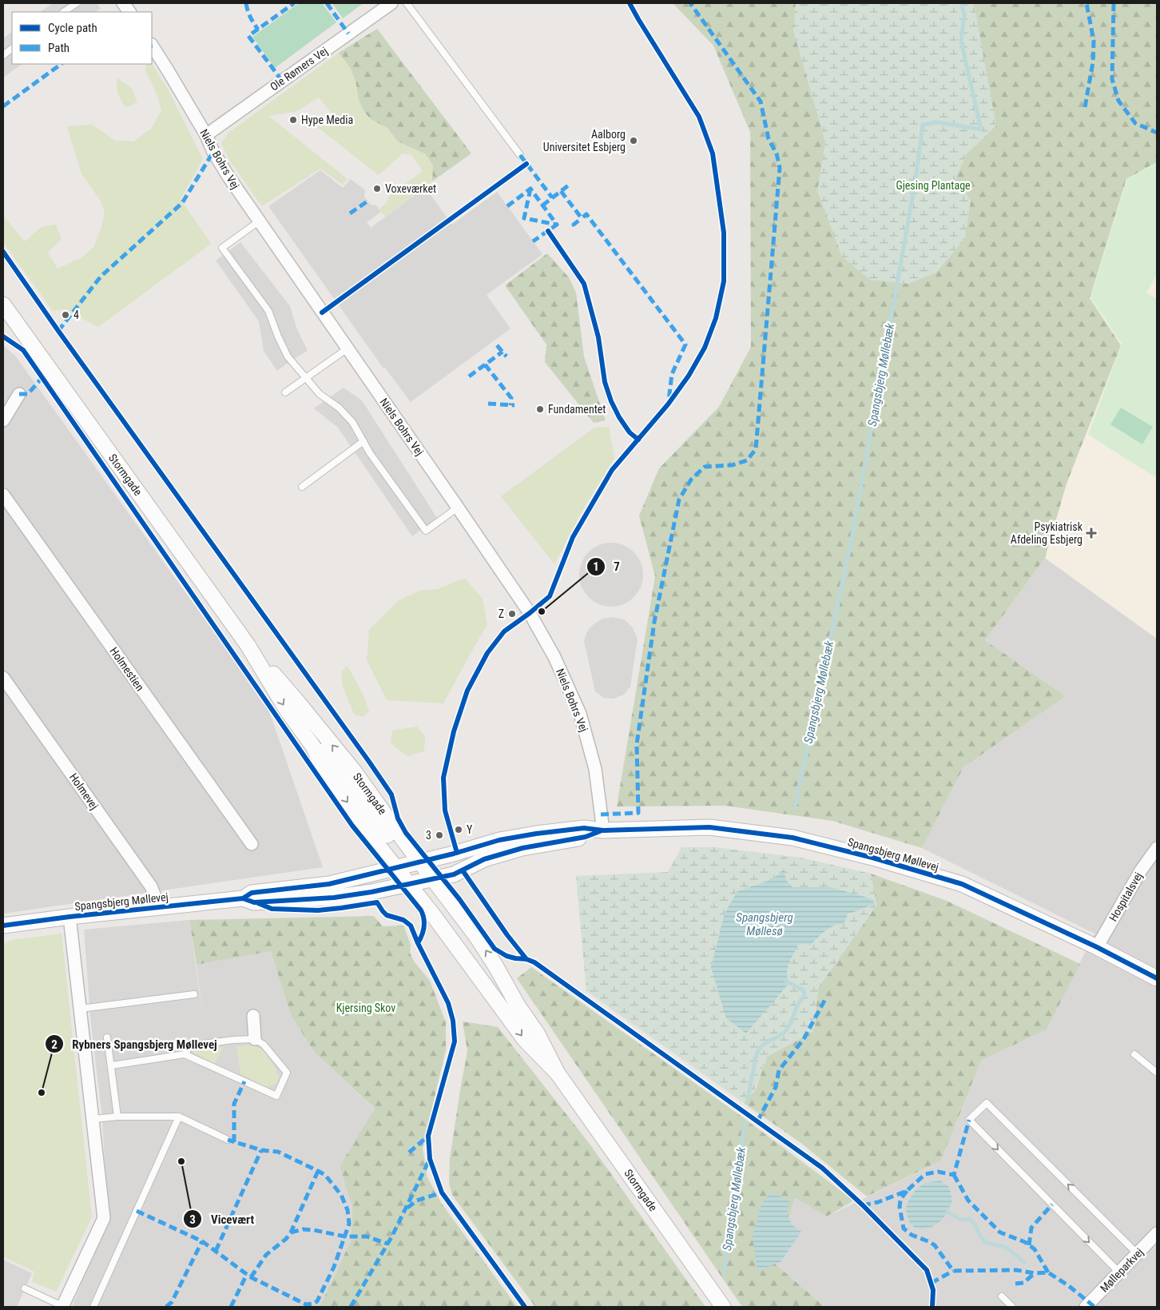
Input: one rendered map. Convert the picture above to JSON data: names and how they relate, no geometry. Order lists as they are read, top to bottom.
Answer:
{
  "streets": {
    "street": [
      "Ole Rømers Vej",
      "Niels Bohrs Vej",
      "Stormgade",
      "Holmestien",
      "Holmevej",
      "Spangsbjerg Møllevej",
      "Hospitalsvej",
      "Mølleparkvej"
    ]
  },
  "crossings": [
    ["Ole Rømers Vej", "Niels Bohrs Vej"],
    ["Niels Bohrs Vej", "Spangsbjerg Møllevej"],
    ["Stormgade", "Spangsbjerg Møllevej"],
    ["Holmevej", "Spangsbjerg Møllevej"],
    ["Spangsbjerg Møllevej", "Hospitalsvej"]
  ],
  "water": ["Spangsbjerg Møllebæk", "Spangsbjerg Møllesø"],
  "parks": ["Gjesing Plantage", "Kjersing Skov"],
  "places": {
    "other": [
      "Hype Media",
      "Aalborg Universitet Esbjerg",
      "Voxeværket",
      "4",
      "Fundamentet",
      "7",
      "Z",
      "Y",
      "3",
      "Rybners Spangsbjerg Møllevej",
      "Vicevært"
    ],
    "health": ["Psykiatrisk Afdeling Esbjerg"]
  },
  "legend": ["Cycle path", "Path"]
}
